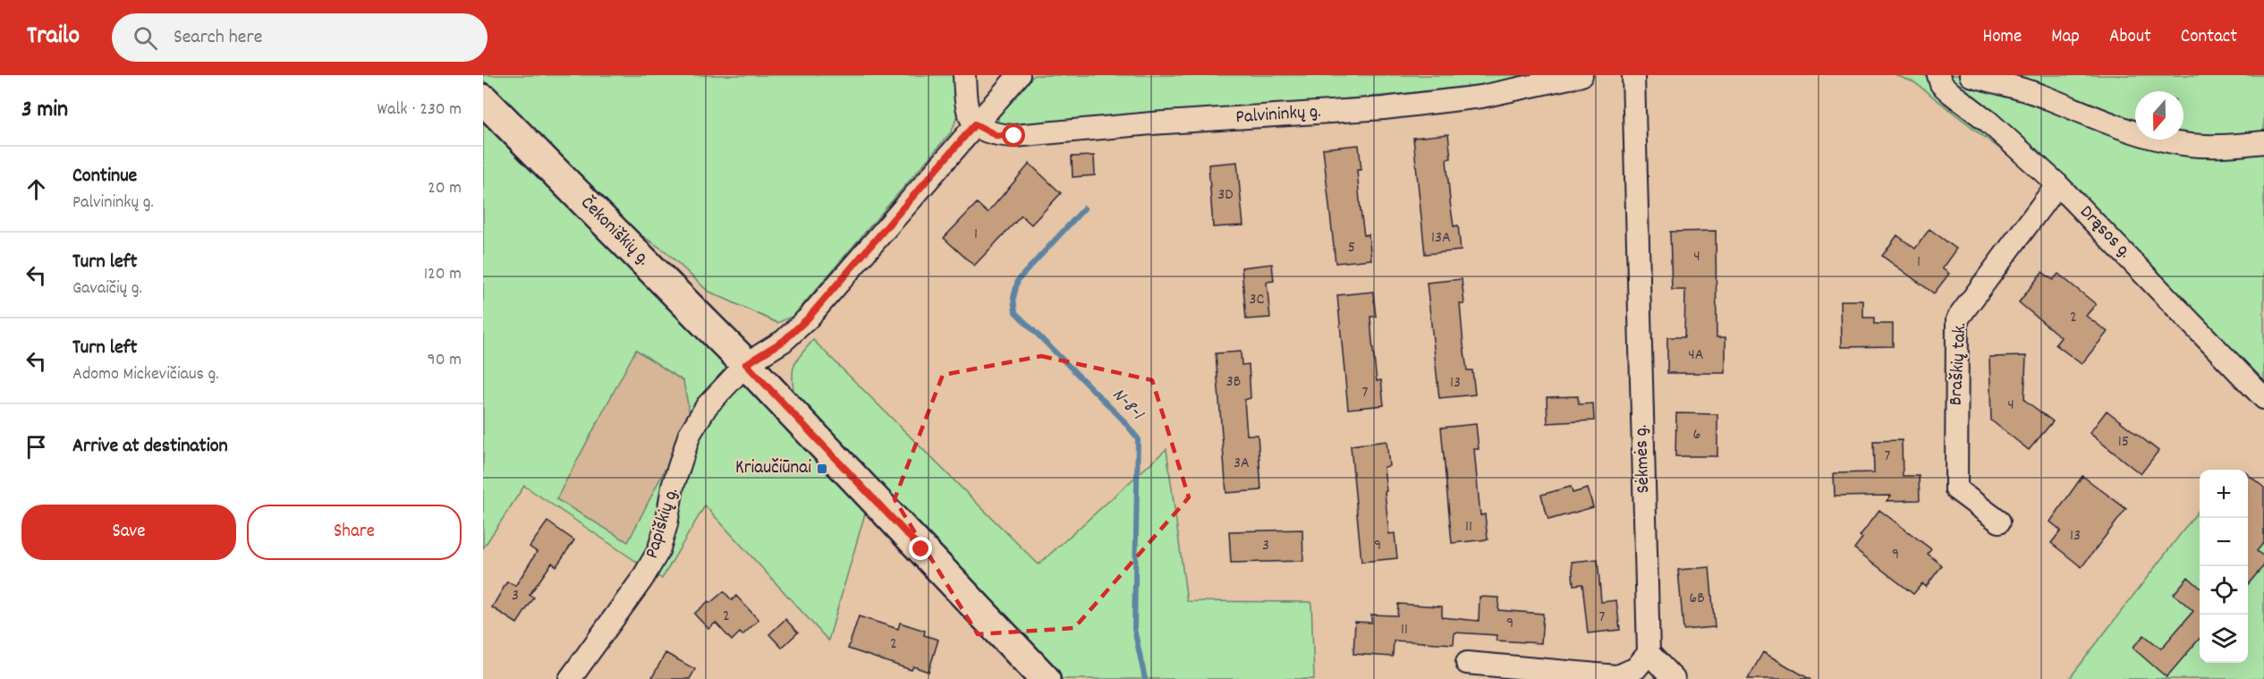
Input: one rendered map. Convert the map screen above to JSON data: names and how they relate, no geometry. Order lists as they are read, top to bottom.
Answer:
{
  "streets": {
    "main road": ["Čekoniškių g."],
    "street": [
      "Palvininkų g.",
      "Drąsos g.",
      "Braškių tak.",
      "Sėkmės g.",
      "Papiškių g."
    ]
  },
  "crossings": [
    ["Palvininkų g.", "Papiškių g."],
    ["Čekoniškių g.", "Papiškių g."],
    ["Drąsos g.", "Braškių tak."]
  ],
  "water": ["N-8-1"],
  "places": {
    "transit": ["Kriaučiūnai"]
  },
  "house_numbers": [
    "3D",
    "1",
    "13A",
    "5",
    "4",
    "1",
    "3C",
    "2",
    "4A",
    "3B",
    "13",
    "7",
    "4",
    "6",
    "15",
    "7",
    "3A",
    "11",
    "13",
    "3",
    "9",
    "9",
    "3",
    "6B",
    "2",
    "7",
    "9",
    "11",
    "2"
  ],
  "north": "bottom",
  "page": {
    "header": "Trailo",
    "search": "Search here",
    "nav": [
      "Home",
      "Map",
      "About",
      "Contact"
    ],
    "heading": ["3 min", "Walk · 230 m"],
    "list": [
      ["Continue", "Palvininkų g.", "20 m"],
      ["Turn left", "Gavaičių g.", "120 m"],
      ["Turn left", "Adomo Mickevičiaus g.", "90 m"],
      "Arrive at destination"
    ],
    "map_buttons": ["+", "−"],
    "buttons": ["Save", "Share"]
  }
}
